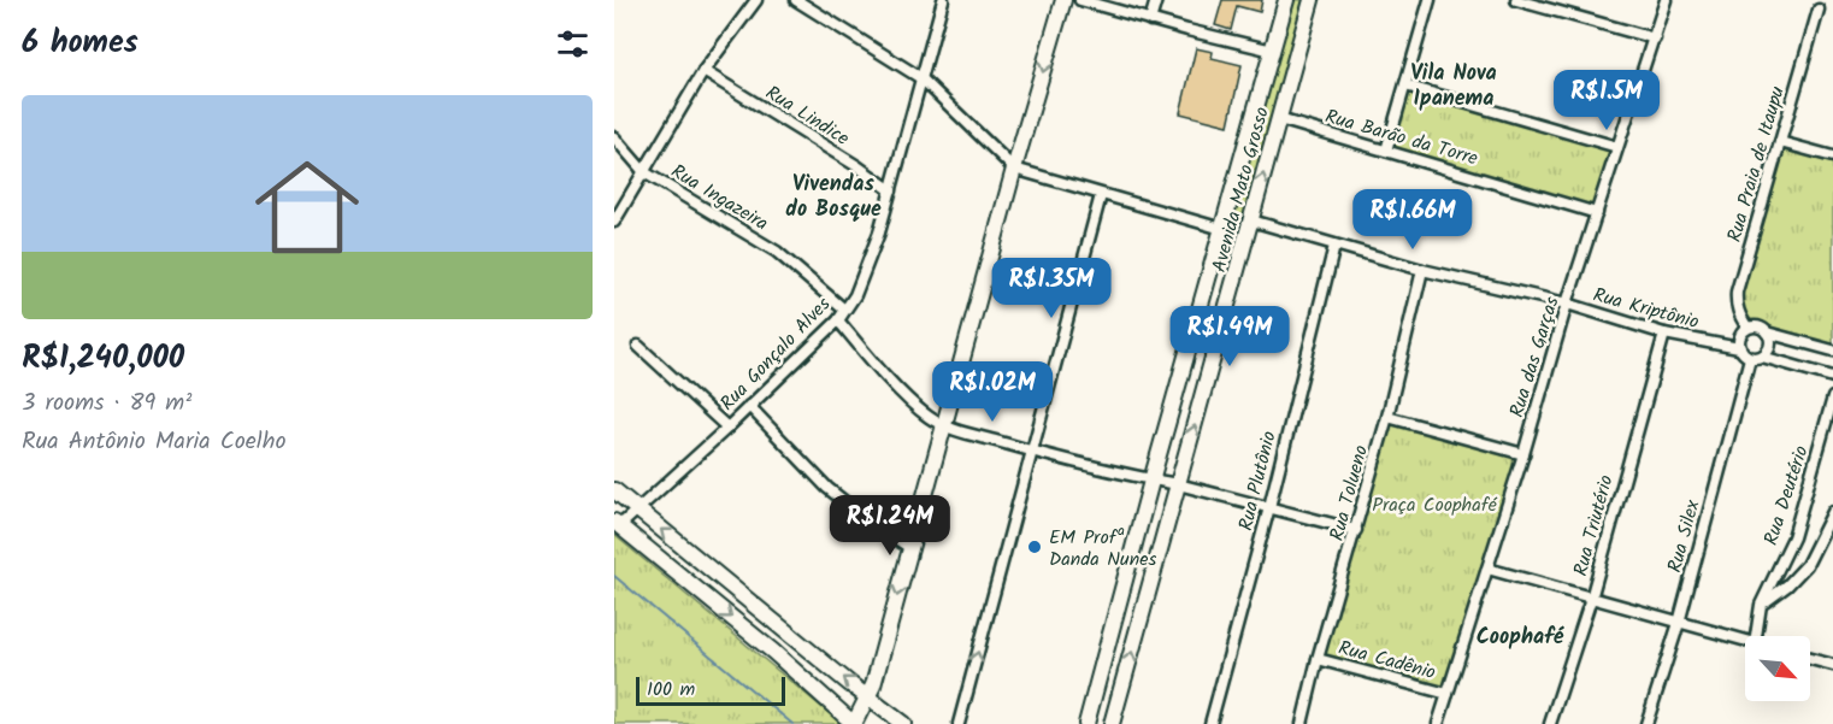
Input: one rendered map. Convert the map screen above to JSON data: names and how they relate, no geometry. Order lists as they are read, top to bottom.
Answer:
{
  "streets": {
    "main road": ["Avenida Mato Grosso"],
    "street": [
      "Rua Lindice",
      "Rua Barão da Torre",
      "Rua Praia de Itaupu",
      "Rua Ingazeira",
      "Rua Kriptônio",
      "Rua Gonçalo Alves",
      "Rua das Garças",
      "Rua Plutônio",
      "Rua Tolueno",
      "Rua Deutério",
      "Rua Triutério",
      "Rua Silex",
      "Rua Cadênio"
    ]
  },
  "crossings": [
    ["Rua Lindice", "Rua Gonçalo Alves"],
    ["Rua Barão da Torre", "Avenida Mato Grosso"],
    ["Rua Barão da Torre", "Rua das Garças"],
    ["Rua Praia de Itaupu", "Rua Kriptônio"],
    ["Rua Praia de Itaupu", "Rua Silex"],
    ["Avenida Mato Grosso", "Rua Kriptônio"],
    ["Rua Ingazeira", "Rua Gonçalo Alves"],
    ["Rua Kriptônio", "Rua das Garças"],
    ["Rua Kriptônio", "Rua Plutônio"],
    ["Rua Kriptônio", "Rua Tolueno"],
    ["Rua Kriptônio", "Rua Triutério"],
    ["Rua Kriptônio", "Rua Silex"],
    ["Rua das Garças", "Rua Cadênio"],
    ["Rua Tolueno", "Rua Cadênio"]
  ],
  "districts": ["Vila Nova Ipanema", "Vivendas do Bosque", "Coophafé"],
  "parks": ["Praça Coophafé"],
  "places": ["EM Profª Danda Nunes"],
  "scale_bar": "100 m",
  "north": "bottom right",
  "page": {
    "heading": "6 homes",
    "price": [
      "R$1.5M",
      "R$1.66M",
      "R$1.35M",
      "R$1.49M",
      "R$1.02M",
      "R$1.24M"
    ],
    "list": [
      {
        "name": "R$1,240,000",
        "note": "3 rooms · 89 m² · Rua Antônio Maria Coelho"
      }
    ],
    "scale": "100 m"
  }
}
